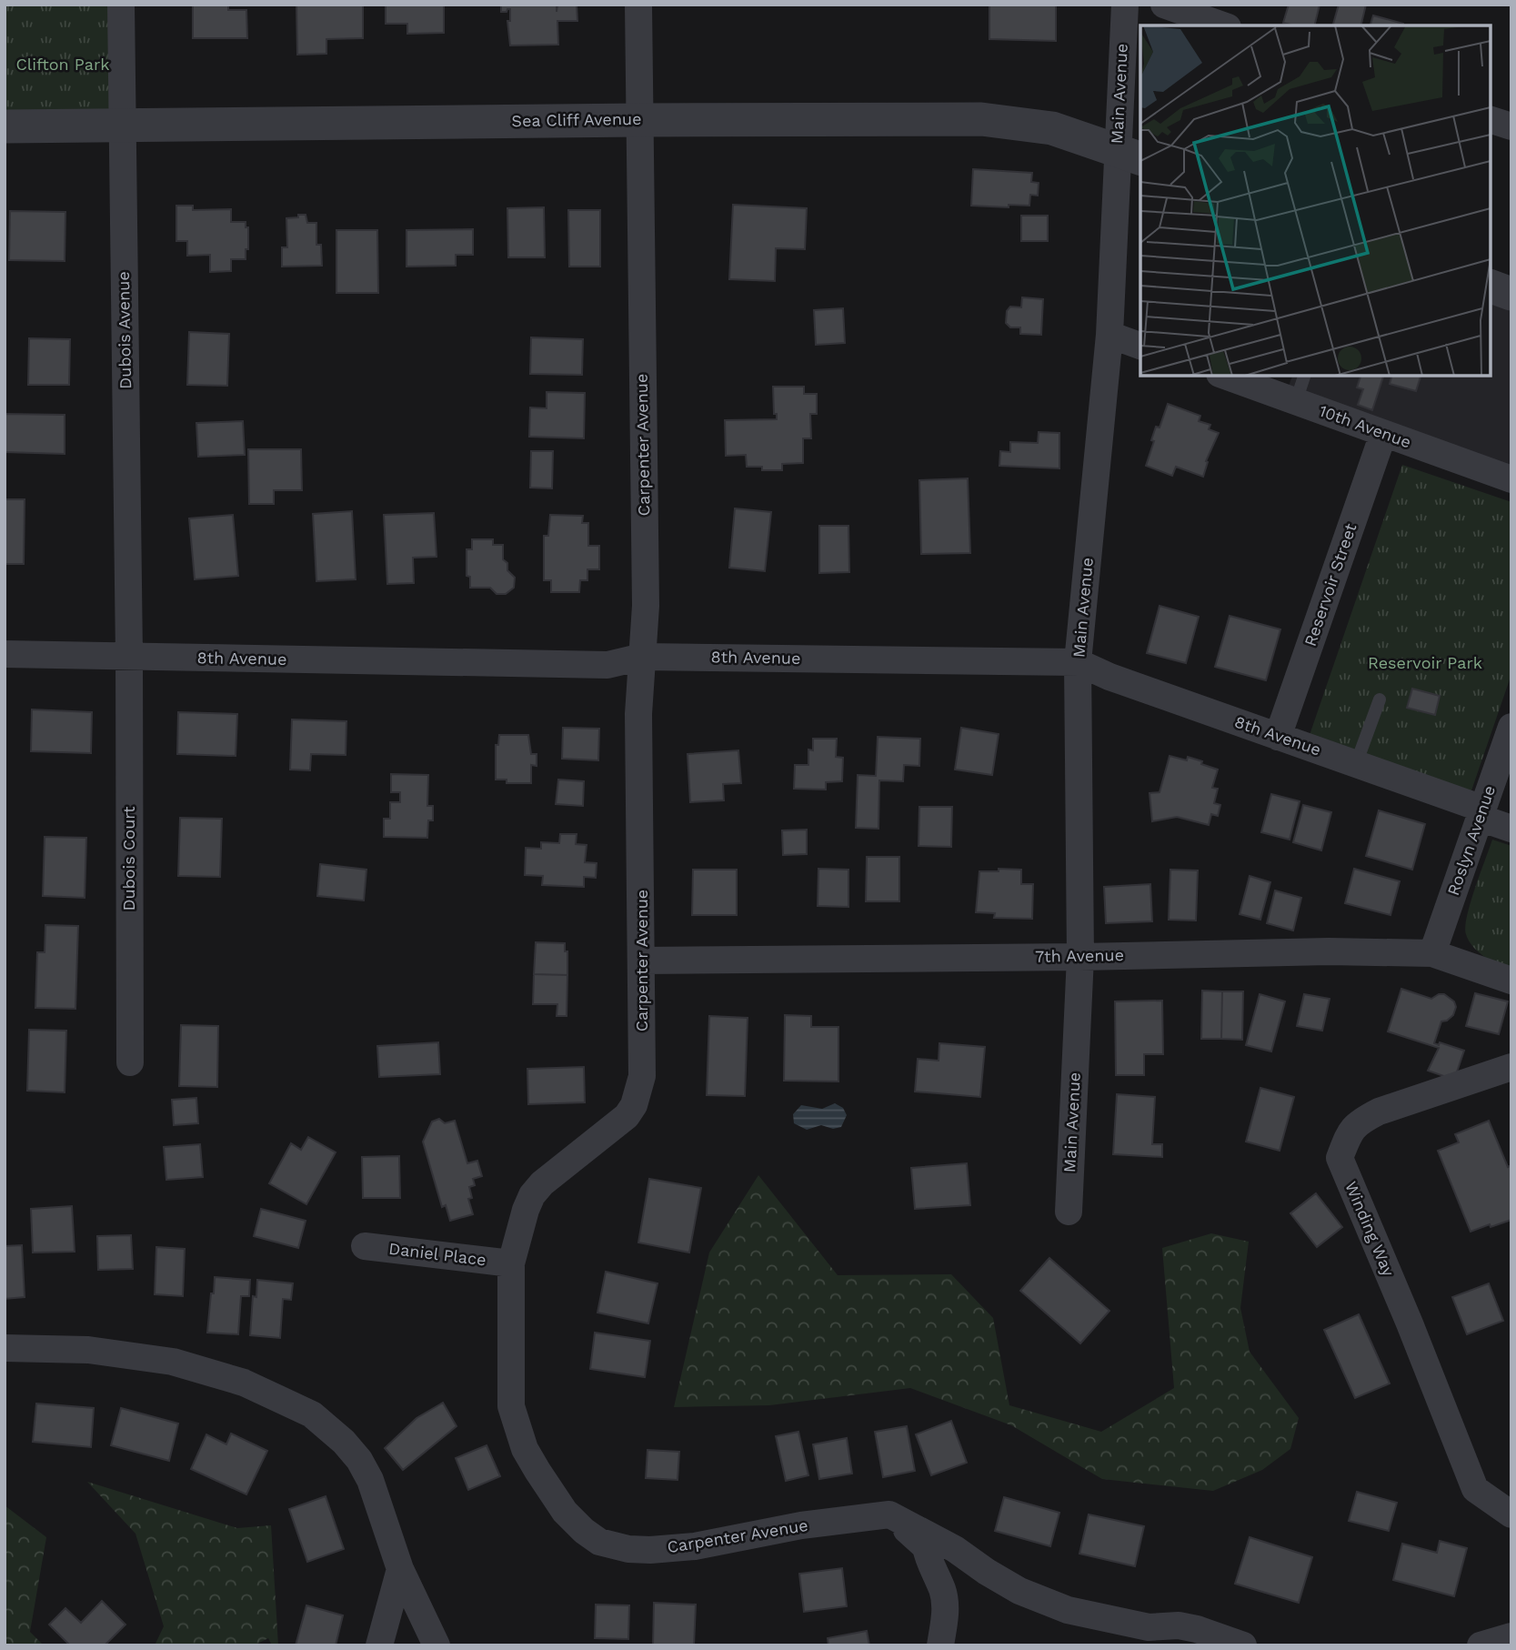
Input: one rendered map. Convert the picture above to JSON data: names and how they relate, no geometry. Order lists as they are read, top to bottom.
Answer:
{
  "streets": {
    "street": [
      "Main Avenue",
      "Sea Cliff Avenue",
      "Dubois Avenue",
      "10th Avenue",
      "Carpenter Avenue",
      "Reservoir Street",
      "8th Avenue",
      "Roslyn Avenue",
      "Dubois Court",
      "7th Avenue",
      "Winding Way",
      "Daniel Place"
    ]
  },
  "crossings": [
    ["Main Avenue", "Sea Cliff Avenue"],
    ["Main Avenue", "8th Avenue"],
    ["Main Avenue", "7th Avenue"],
    ["Sea Cliff Avenue", "Dubois Avenue"],
    ["Sea Cliff Avenue", "Carpenter Avenue"],
    ["Dubois Avenue", "8th Avenue"],
    ["Dubois Avenue", "Dubois Court"],
    ["10th Avenue", "Reservoir Street"],
    ["Carpenter Avenue", "8th Avenue"],
    ["Carpenter Avenue", "7th Avenue"],
    ["Carpenter Avenue", "Daniel Place"],
    ["Reservoir Street", "8th Avenue"],
    ["8th Avenue", "Roslyn Avenue"],
    ["8th Avenue", "Dubois Court"],
    ["Roslyn Avenue", "7th Avenue"]
  ],
  "parks": ["Clifton Park", "Reservoir Park"]
}
